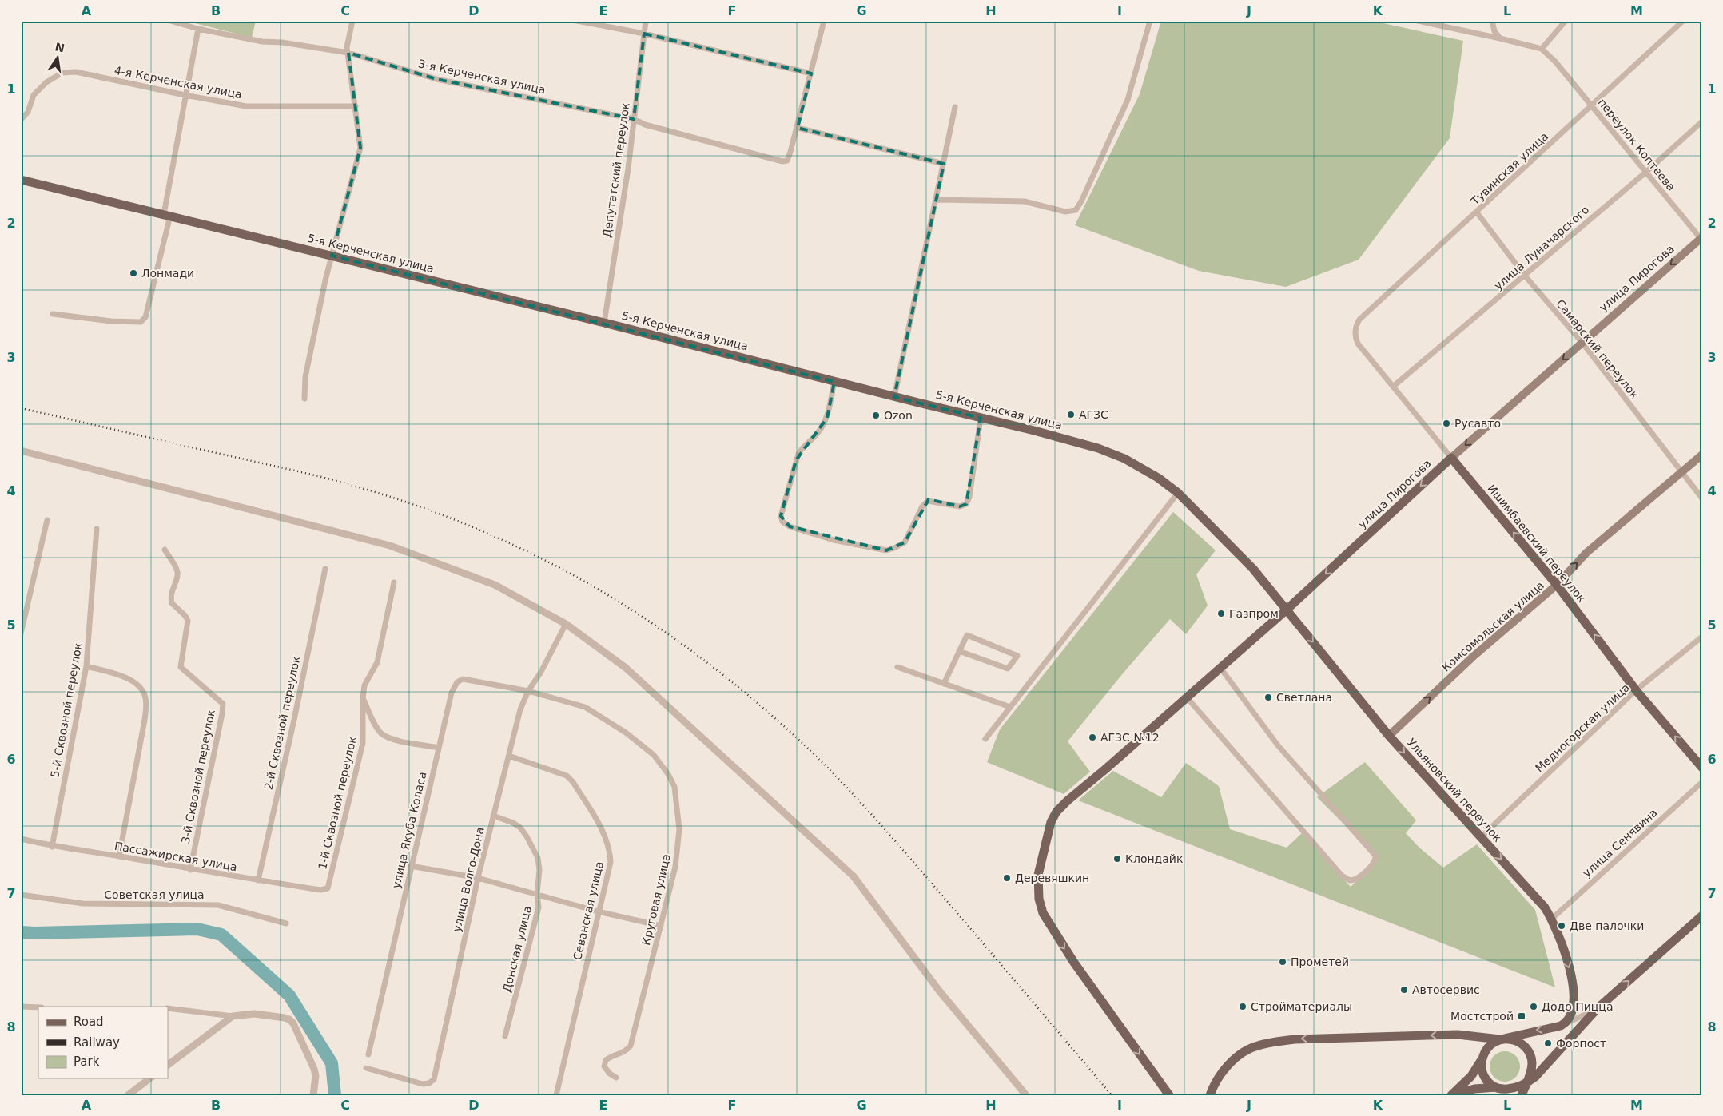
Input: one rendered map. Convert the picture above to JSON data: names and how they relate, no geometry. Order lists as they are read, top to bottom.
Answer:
{
  "streets": {
    "main road": [
      "5-я Керченская улица",
      "улица Пирогова",
      "Ишимбаевский переулок",
      "Комсомольская улица",
      "Ульяновский переулок"
    ],
    "street": [
      "3-я Керченская улица",
      "4-я Керченская улица",
      "переулок Коптеева",
      "Тувинская улица",
      "Депутатский переулок",
      "улица Луначарского",
      "Самарский переулок",
      "5-й Сквозной переулок",
      "2-й Сквозной переулок",
      "Медногорская улица",
      "3-й Сквозной переулок",
      "1-й Сквозной переулок",
      "улица Якуба Коласа",
      "улица Сенявина",
      "Пассажирская улица",
      "улица Волго-Дона",
      "Советская улица",
      "Круговая улица",
      "Севанская улица",
      "Донская улица"
    ]
  },
  "crossings": [
    ["3-я Керченская улица", "Депутатский переулок"],
    ["переулок Коптеева", "Тувинская улица"],
    ["переулок Коптеева", "улица Луначарского"],
    ["переулок Коптеева", "улица Пирогова"],
    ["Тувинская улица", "Самарский переулок"],
    ["Тувинская улица", "Ишимбаевский переулок"],
    ["Депутатский переулок", "5-я Керченская улица"],
    ["улица Луначарского", "Самарский переулок"],
    ["улица Луначарского", "Ишимбаевский переулок"],
    ["5-я Керченская улица", "улица Пирогова"],
    ["5-я Керченская улица", "Ульяновский переулок"],
    ["улица Пирогова", "Самарский переулок"],
    ["улица Пирогова", "Ишимбаевский переулок"],
    ["улица Пирогова", "Ульяновский переулок"],
    ["Самарский переулок", "Комсомольская улица"],
    ["Ишимбаевский переулок", "Комсомольская улица"],
    ["Ишимбаевский переулок", "Медногорская улица"],
    ["Комсомольская улица", "Ульяновский переулок"],
    ["5-й Сквозной переулок", "Пассажирская улица"],
    ["2-й Сквозной переулок", "Пассажирская улица"],
    ["Медногорская улица", "Ульяновский переулок"],
    ["3-й Сквозной переулок", "Пассажирская улица"],
    ["Ульяновский переулок", "улица Сенявина"],
    ["1-й Сквозной переулок", "Пассажирская улица"],
    ["улица Якуба Коласа", "улица Волго-Дона"],
    ["улица Якуба Коласа", "Круговая улица"],
    ["улица Волго-Дона", "Круговая улица"],
    ["улица Волго-Дона", "Севанская улица"],
    ["улица Волго-Дона", "Донская улица"]
  ],
  "one_way": [
    "улица Пирогова",
    "Ишимбаевский переулок",
    "Комсомольская улица",
    "Ульяновский переулок"
  ],
  "places": {
    "other": [
      "Лонмади",
      "АГЗС",
      "Ozon",
      "Русавто",
      "Газпром",
      "Светлана",
      "АГЗС №12",
      "Клондайк",
      "Деревяшкин",
      "Две палочки",
      "Прометей",
      "Автосервис",
      "Стройматериалы",
      "Додо Пицца",
      "Форпост"
    ],
    "transit": ["Мостстрой"]
  },
  "legend": ["Road", "Railway", "Park"],
  "north": "top",
  "grid": {
    "columns": [
      "A",
      "B",
      "C",
      "D",
      "E",
      "F",
      "G",
      "H",
      "I",
      "J",
      "K",
      "L",
      "M"
    ],
    "rows": [
      "1",
      "2",
      "3",
      "4",
      "5",
      "6",
      "7",
      "8"
    ]
  }
}
